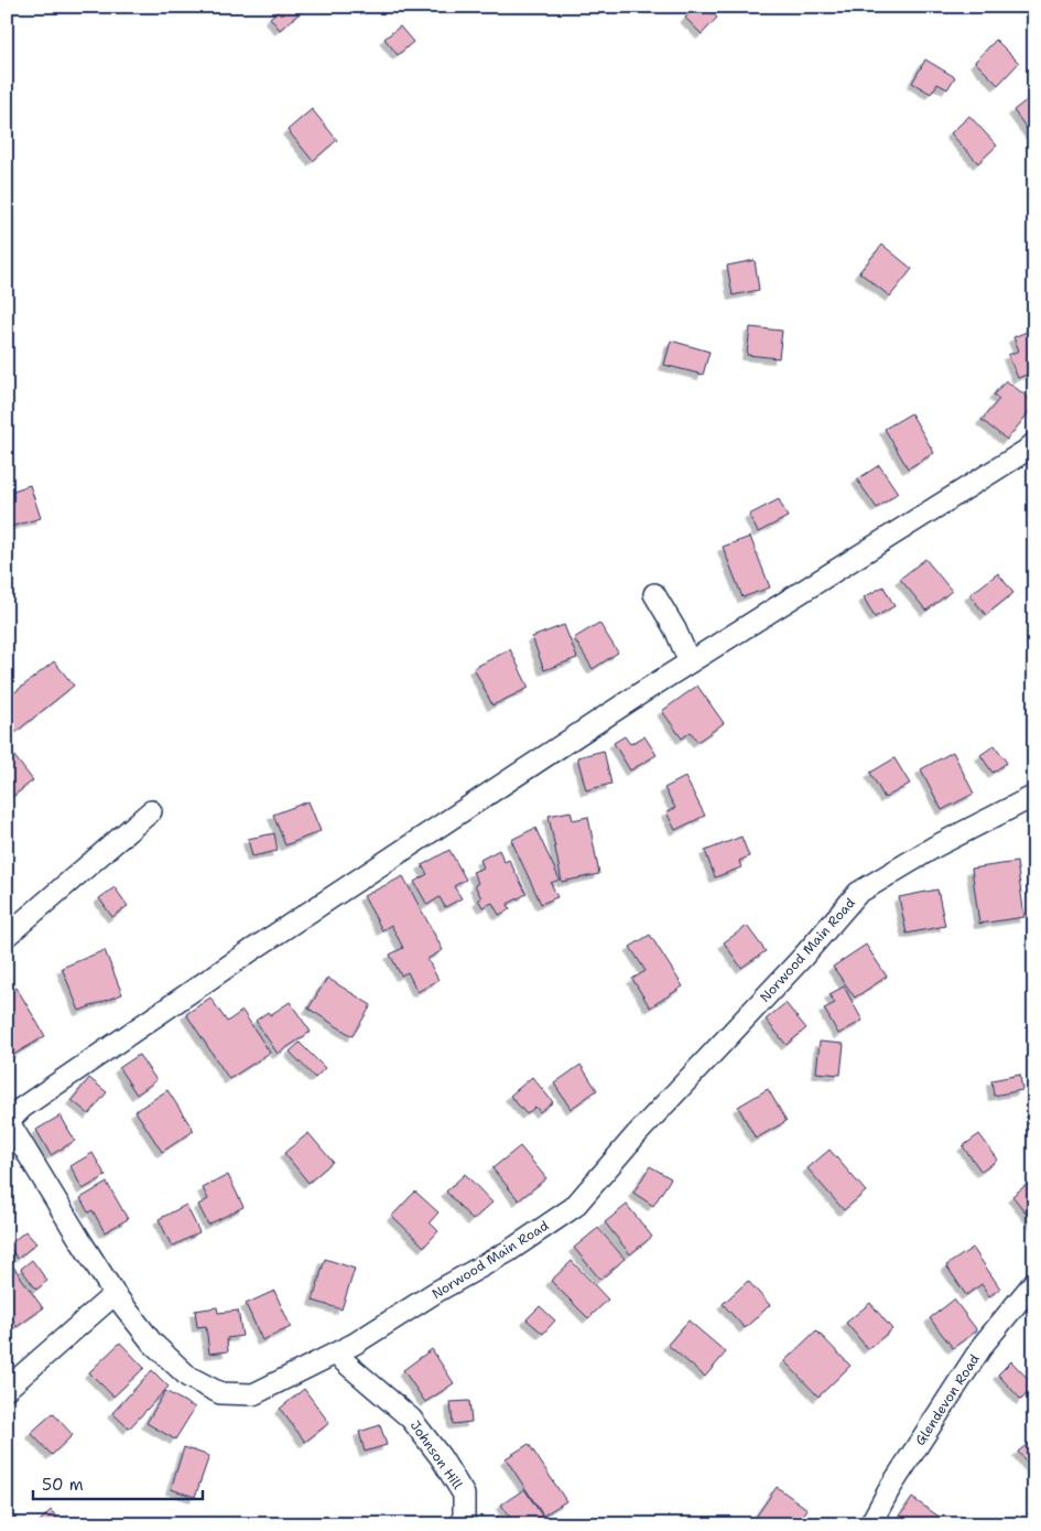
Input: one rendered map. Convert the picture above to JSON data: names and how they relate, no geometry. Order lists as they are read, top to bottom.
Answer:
{
  "streets": {
    "street": ["Norwood Main Road", "Glendevon Road", "Johnson Hill"]
  },
  "crossings": [
    ["Norwood Main Road", "Johnson Hill"]
  ],
  "scale_bar": "50 m"
}
